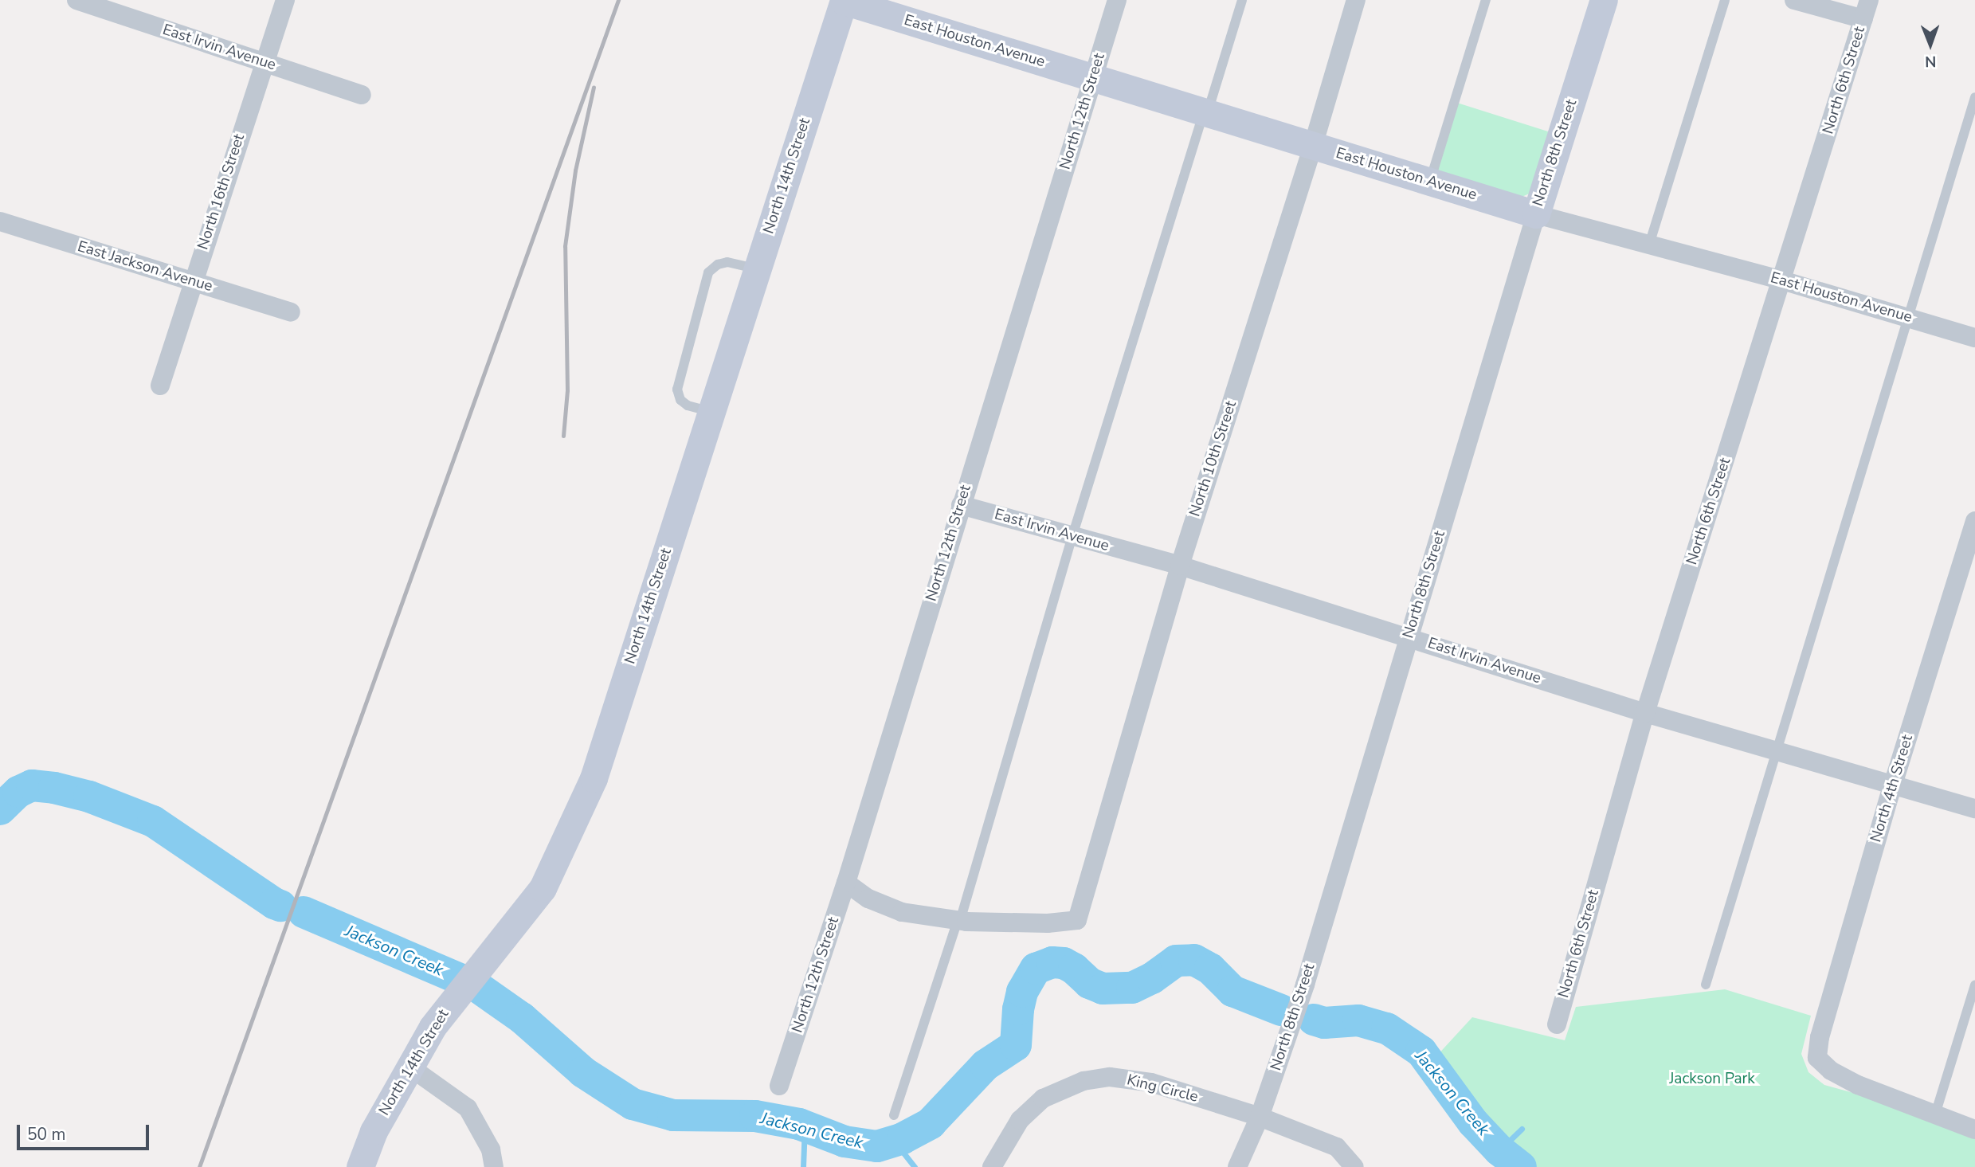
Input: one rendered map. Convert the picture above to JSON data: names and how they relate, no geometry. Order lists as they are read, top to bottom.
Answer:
{
  "streets": {
    "street": [
      "East Houston Avenue",
      "East Irvin Avenue",
      "North 6th Street",
      "North 12th Street",
      "North 8th Street",
      "North 14th Street",
      "North 16th Street",
      "East Jackson Avenue",
      "North 10th Street",
      "North 4th Street",
      "King Circle"
    ]
  },
  "crossings": [
    ["East Houston Avenue", "North 6th Street"],
    ["East Houston Avenue", "North 12th Street"],
    ["East Houston Avenue", "North 8th Street"],
    ["East Houston Avenue", "North 14th Street"],
    ["East Houston Avenue", "North 10th Street"],
    ["East Irvin Avenue", "North 6th Street"],
    ["East Irvin Avenue", "North 12th Street"],
    ["East Irvin Avenue", "North 8th Street"],
    ["East Irvin Avenue", "North 16th Street"],
    ["East Irvin Avenue", "North 10th Street"],
    ["East Irvin Avenue", "North 4th Street"],
    ["North 8th Street", "King Circle"],
    ["North 16th Street", "East Jackson Avenue"]
  ],
  "water": ["Jackson Creek"],
  "parks": ["Jackson Park"],
  "scale_bar": "50 m",
  "north": "bottom"
}
